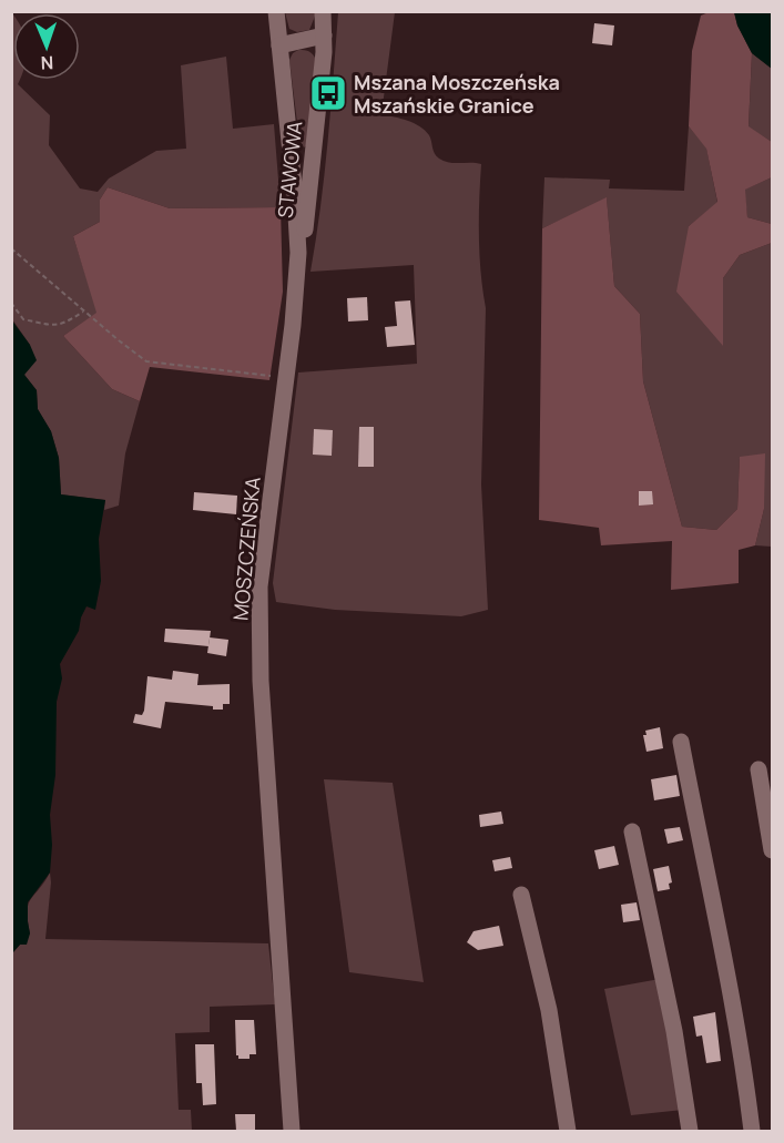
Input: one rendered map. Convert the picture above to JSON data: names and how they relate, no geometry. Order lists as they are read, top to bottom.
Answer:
{
  "streets": {
    "street": ["STAWOWA", "MOSZCZEŃSKA"]
  },
  "crossings": [
    ["STAWOWA", "MOSZCZEŃSKA"]
  ],
  "places": {
    "bus stop": ["Mszana Moszczeńska Mszańskie Granice"]
  },
  "north": "bottom"
}
